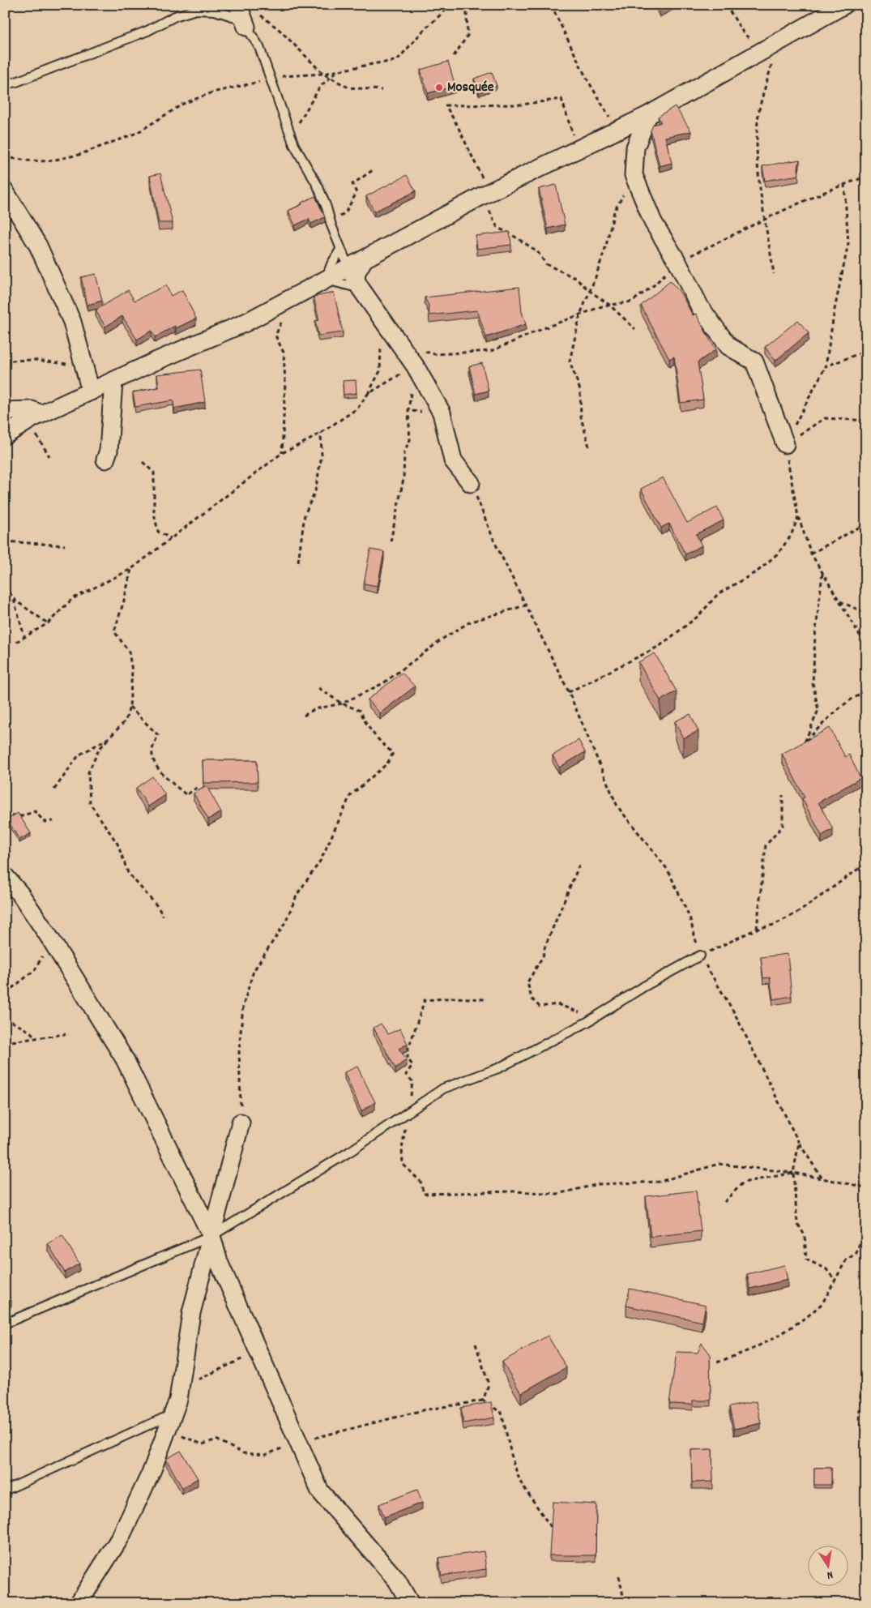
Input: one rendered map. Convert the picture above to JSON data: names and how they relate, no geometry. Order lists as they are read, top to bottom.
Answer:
{
  "places": ["Mosquée"],
  "north": "bottom"
}
